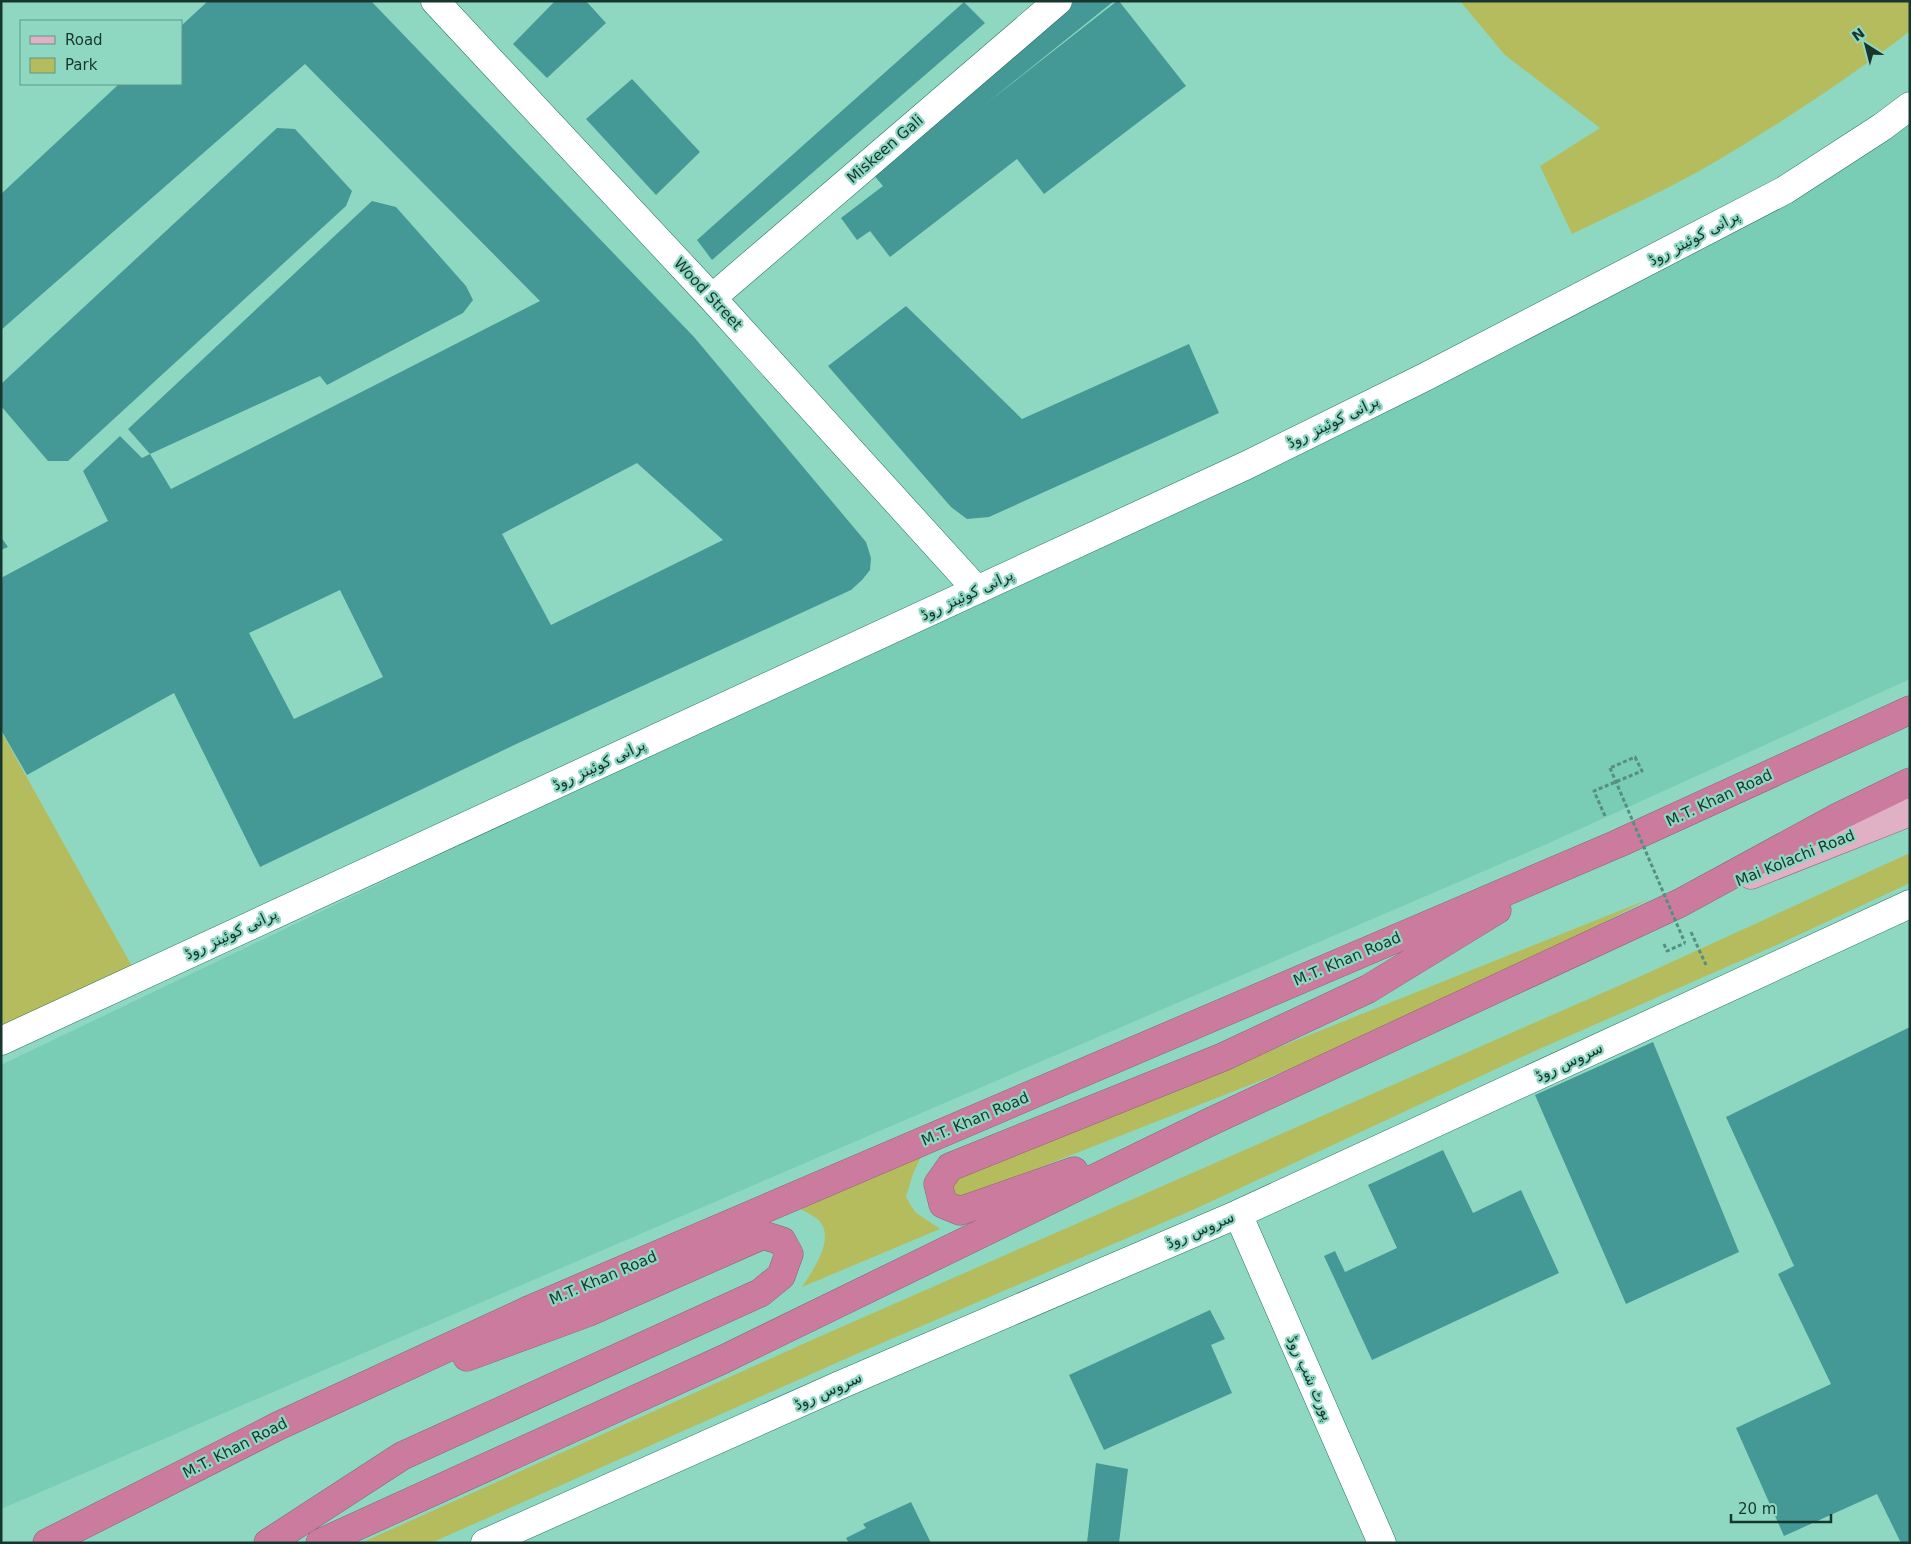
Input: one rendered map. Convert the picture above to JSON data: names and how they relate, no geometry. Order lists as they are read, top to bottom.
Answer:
{
  "streets": {
    "highway": ["M.T. Khan Road"],
    "main road": ["Mai Kolachi Road"],
    "street": [
      "Miskeen Gali",
      "پرانی کوئینز روڈ",
      "Wood Street",
      "سروس روڈ",
      "پورٹ شپ روڈ"
    ]
  },
  "crossings": [
    ["Miskeen Gali", "Wood Street"],
    ["پرانی کوئینز روڈ", "Wood Street"],
    ["سروس روڈ", "پورٹ شپ روڈ"]
  ],
  "legend": ["Road", "Park"],
  "scale_bar": "20 m",
  "north": "top left"
}
